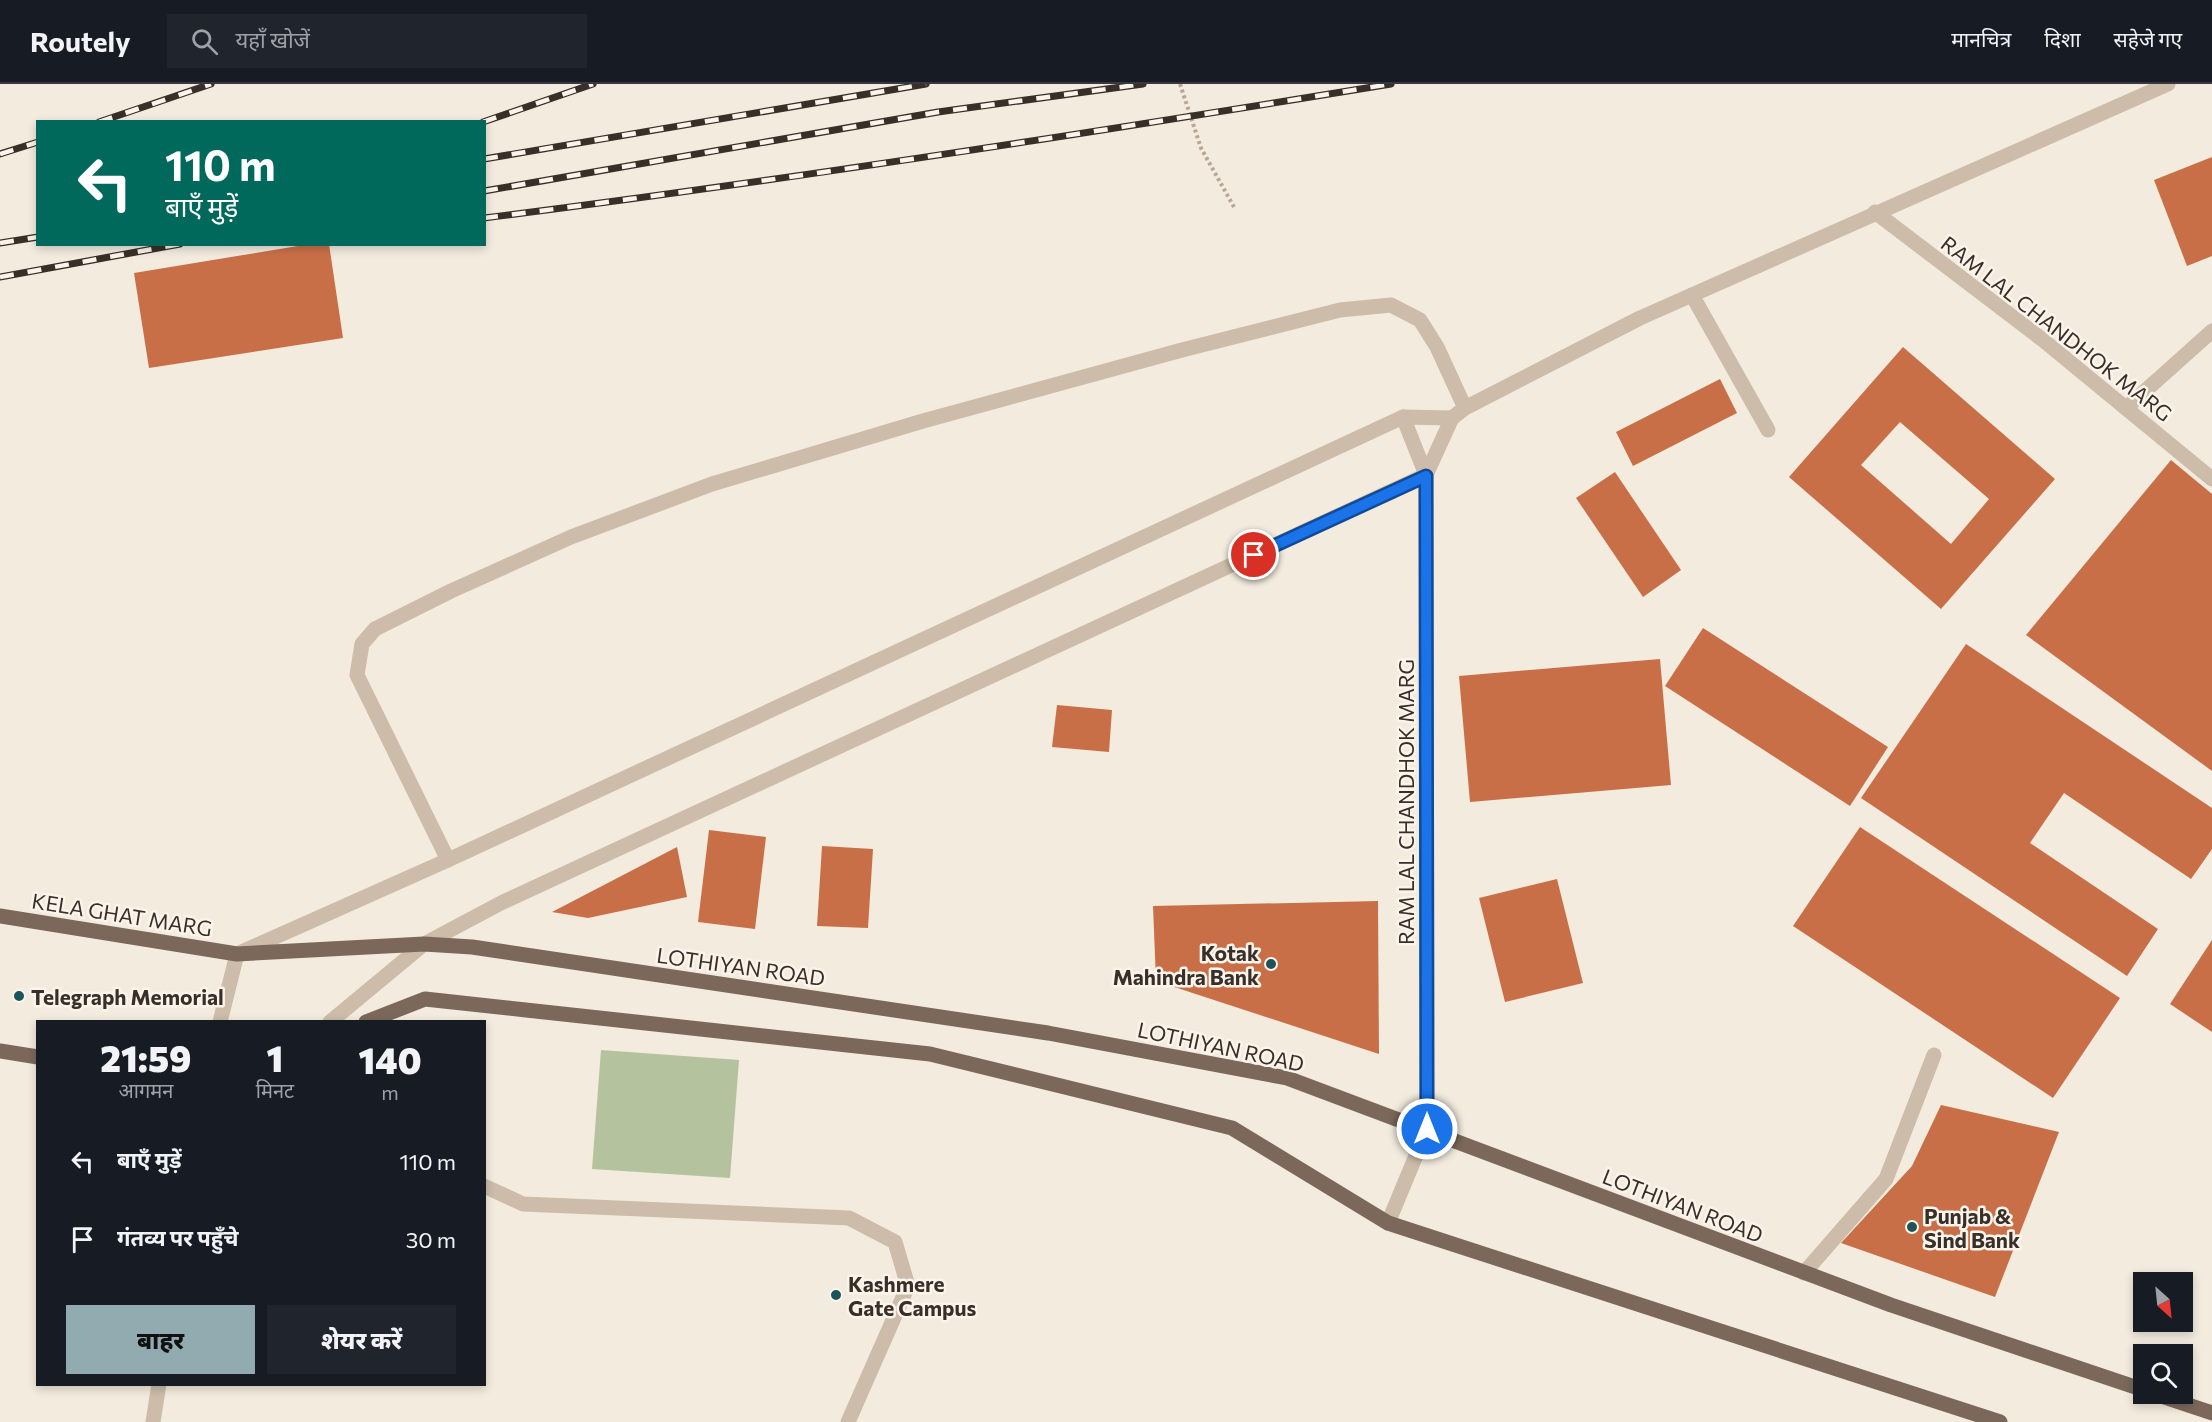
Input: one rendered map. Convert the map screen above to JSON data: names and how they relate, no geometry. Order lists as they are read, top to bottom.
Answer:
{
  "streets": {
    "main road": ["KELA GHAT MARG", "LOTHIYAN ROAD"],
    "street": ["RAM LAL CHANDHOK MARG"]
  },
  "crossings": [
    ["RAM LAL CHANDHOK MARG", "LOTHIYAN ROAD"],
    ["KELA GHAT MARG", "LOTHIYAN ROAD"]
  ],
  "places": [
    "Kotak Mahindra Bank",
    "Telegraph Memorial",
    "Punjab & Sind Bank",
    "Kashmere Gate Campus"
  ],
  "north": "bottom right",
  "page": {
    "header": "Routely",
    "search": "यहाँ खोजें",
    "nav": ["मानचित्र", "दिशा", "सहेजे गए"],
    "turn": ["110 m", "बाएँ मुड़ें"],
    "eta": [
      "21:59",
      "आगमन",
      "1",
      "मिनट",
      "140",
      "m"
    ],
    "list": [
      {
        "name": "बाएँ मुड़ें",
        "value": "110 m"
      },
      {
        "name": "गंतव्य पर पहुँचे",
        "value": "30 m"
      }
    ],
    "buttons": ["बाहर", "शेयर करें"]
  }
}
